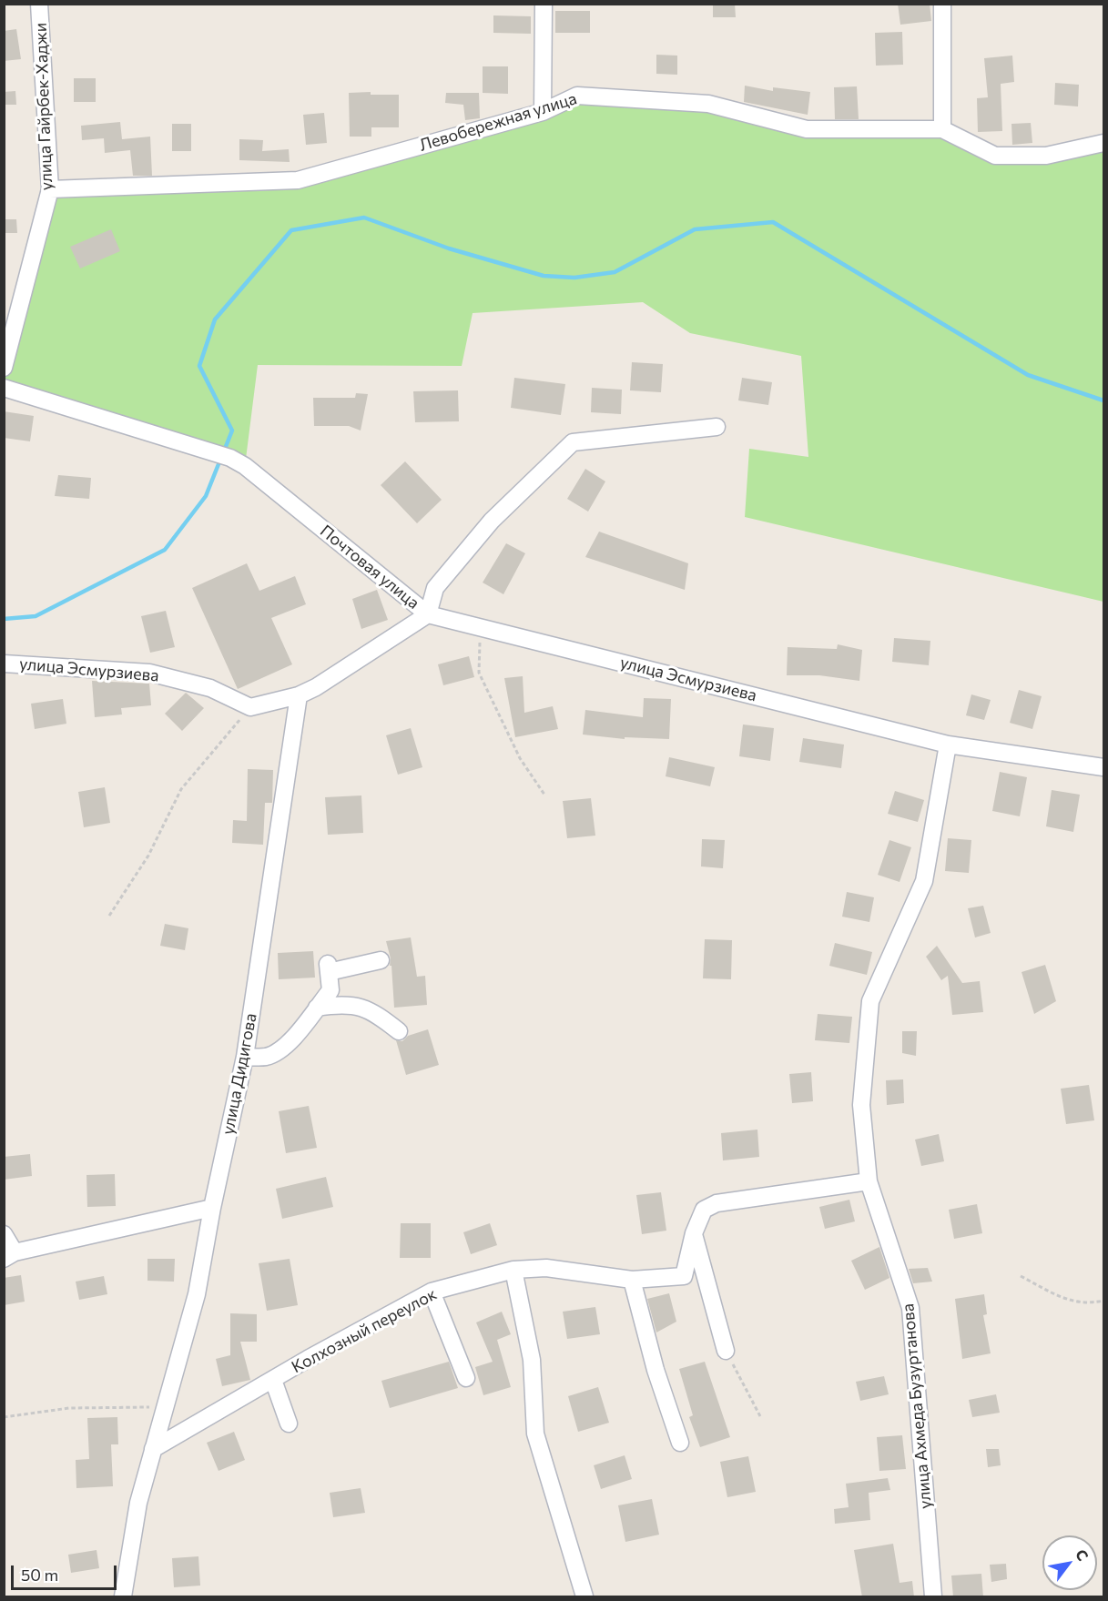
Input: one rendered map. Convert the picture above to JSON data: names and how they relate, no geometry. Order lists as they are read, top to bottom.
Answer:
{
  "streets": {
    "street": [
      "улица Гайрбек-Хаджи",
      "Левобережная улица",
      "Почтовая улица",
      "улица Эсмурзиева",
      "улица Дидигова",
      "Колхозный переулок",
      "улица Ахмеда Бузуртанова"
    ]
  },
  "crossings": [
    ["улица Гайрбек-Хаджи", "Левобережная улица"],
    ["Почтовая улица", "улица Эсмурзиева"],
    ["улица Эсмурзиева", "улица Ахмеда Бузуртанова"],
    ["улица Дидигова", "Колхозный переулок"],
    ["Колхозный переулок", "улица Ахмеда Бузуртанова"]
  ],
  "scale_bar": "50 m",
  "north": "top right"
}
